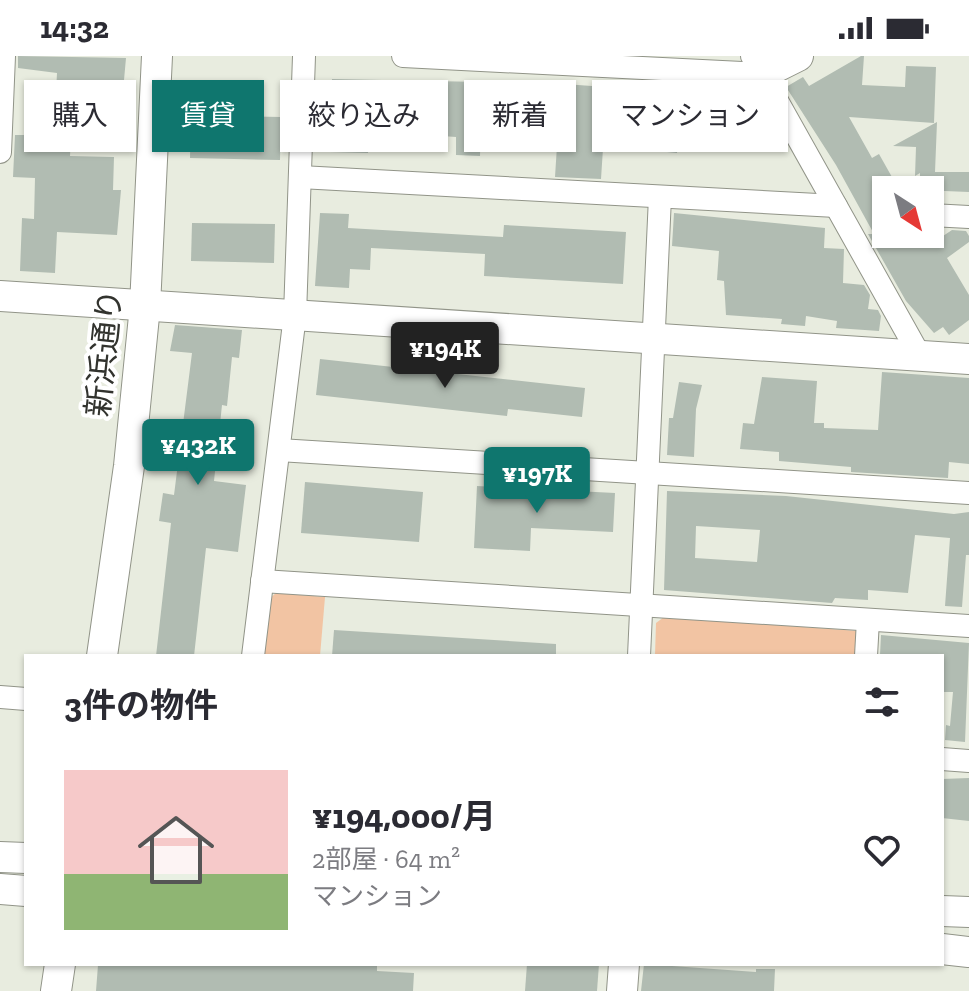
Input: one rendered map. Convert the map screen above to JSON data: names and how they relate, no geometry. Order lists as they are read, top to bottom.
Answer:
{
  "streets": {
    "street": ["新浜通り"]
  },
  "north": "bottom right",
  "page": {
    "status": "14:32",
    "chip": [
      "購入",
      "賃貸",
      "絞り込み",
      "新着",
      "マンション"
    ],
    "price": ["¥194K", "¥432K", "¥197K"],
    "heading": "3件の物件",
    "list": [
      {
        "name": "¥194,000/月",
        "note": "2部屋 · 64 m² · マンション"
      }
    ]
  }
}
